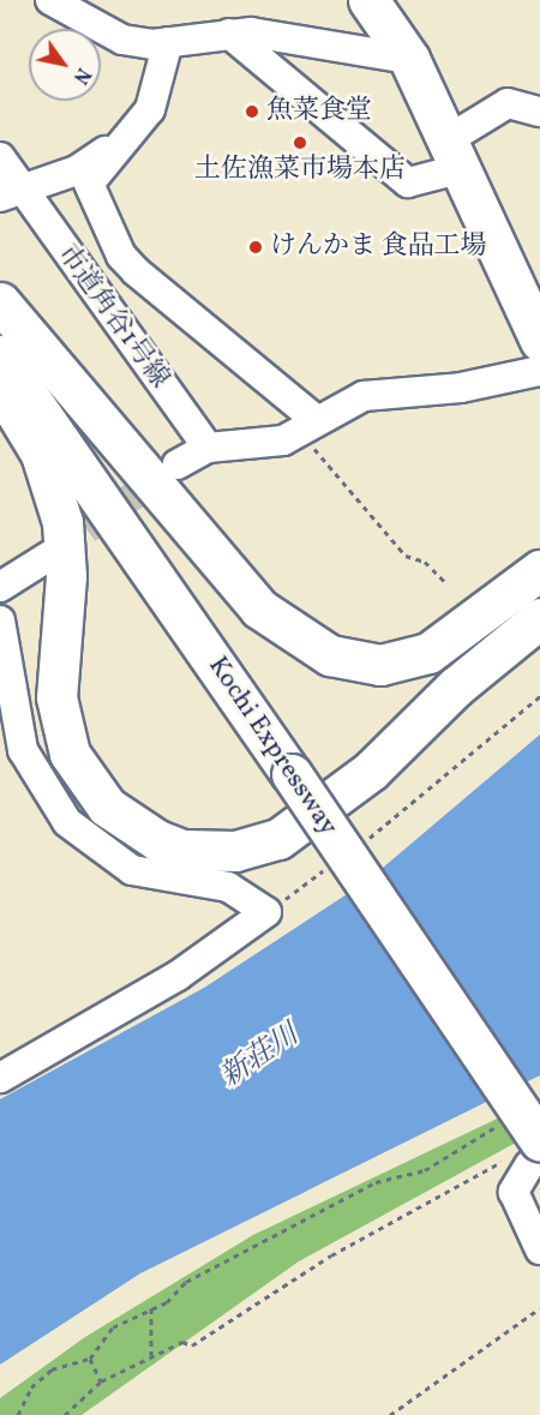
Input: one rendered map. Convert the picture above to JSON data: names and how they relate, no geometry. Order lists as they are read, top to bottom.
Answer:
{
  "streets": {
    "highway": ["Kochi Expressway"],
    "street": ["市道角谷1号線"]
  },
  "water": ["新荘川"],
  "places": ["魚菜食堂", "土佐漁菜市場本店", "けんかま 食品工場"],
  "north": "bottom right"
}
